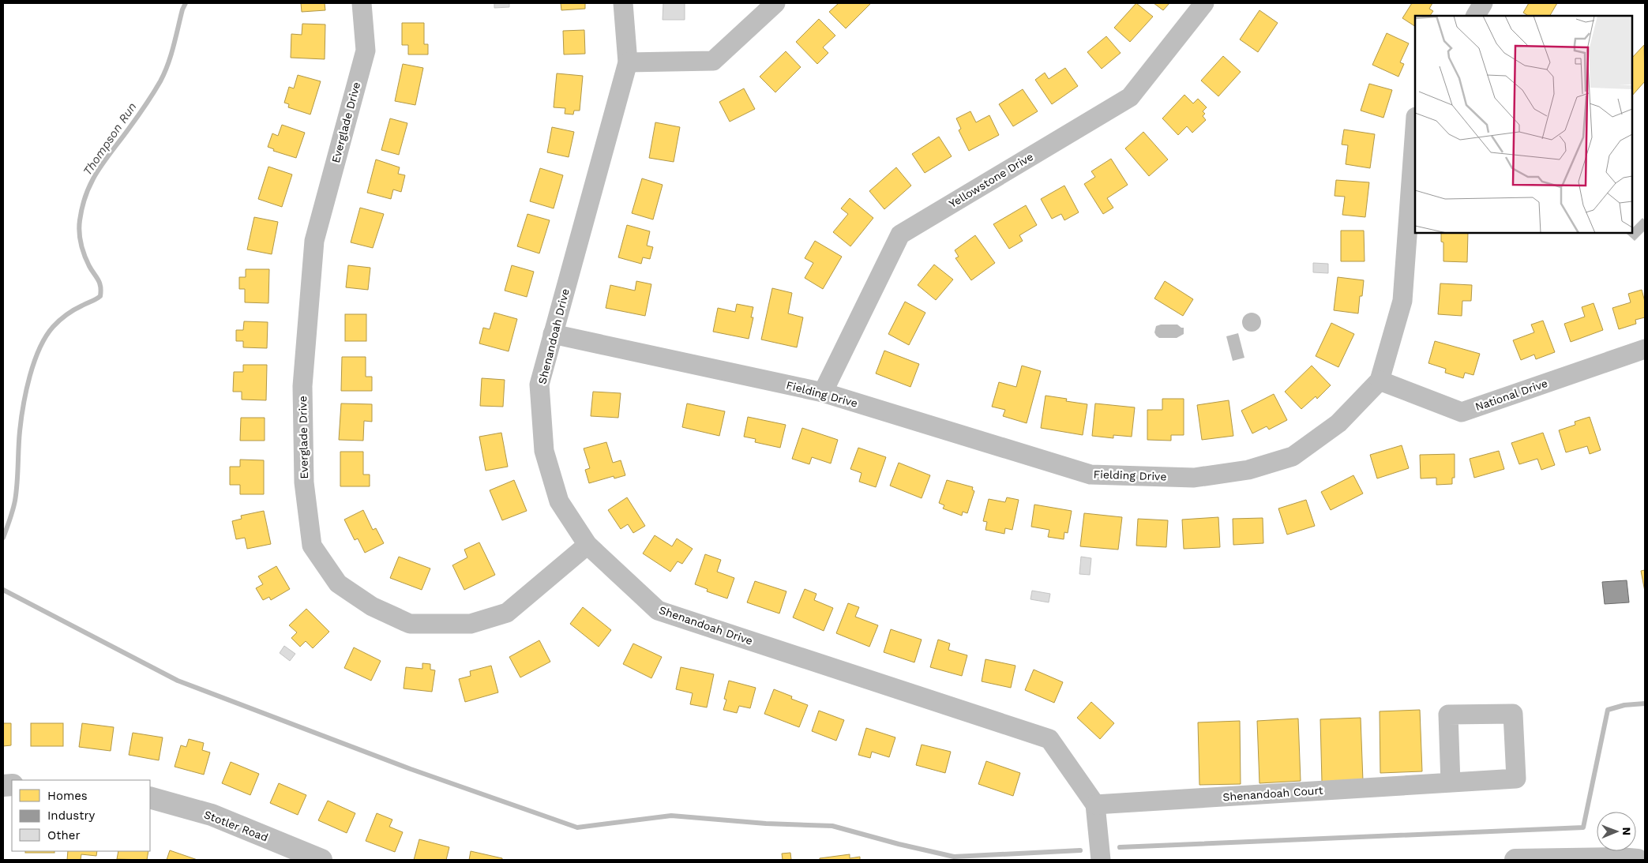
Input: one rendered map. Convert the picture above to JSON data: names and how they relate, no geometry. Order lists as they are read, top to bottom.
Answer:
{
  "streets": {
    "street": [
      "Everglade Drive",
      "Yellowstone Drive",
      "Shenandoah Drive",
      "Fielding Drive",
      "National Drive",
      "Shenandoah Court",
      "Stotler Road"
    ]
  },
  "crossings": [
    ["Everglade Drive", "Shenandoah Drive"],
    ["Yellowstone Drive", "Fielding Drive"],
    ["Shenandoah Drive", "Fielding Drive"],
    ["Shenandoah Drive", "Shenandoah Court"],
    ["Fielding Drive", "National Drive"]
  ],
  "water": ["Thompson Run"],
  "legend": ["Homes", "Industry", "Other"],
  "north": "right"
}
